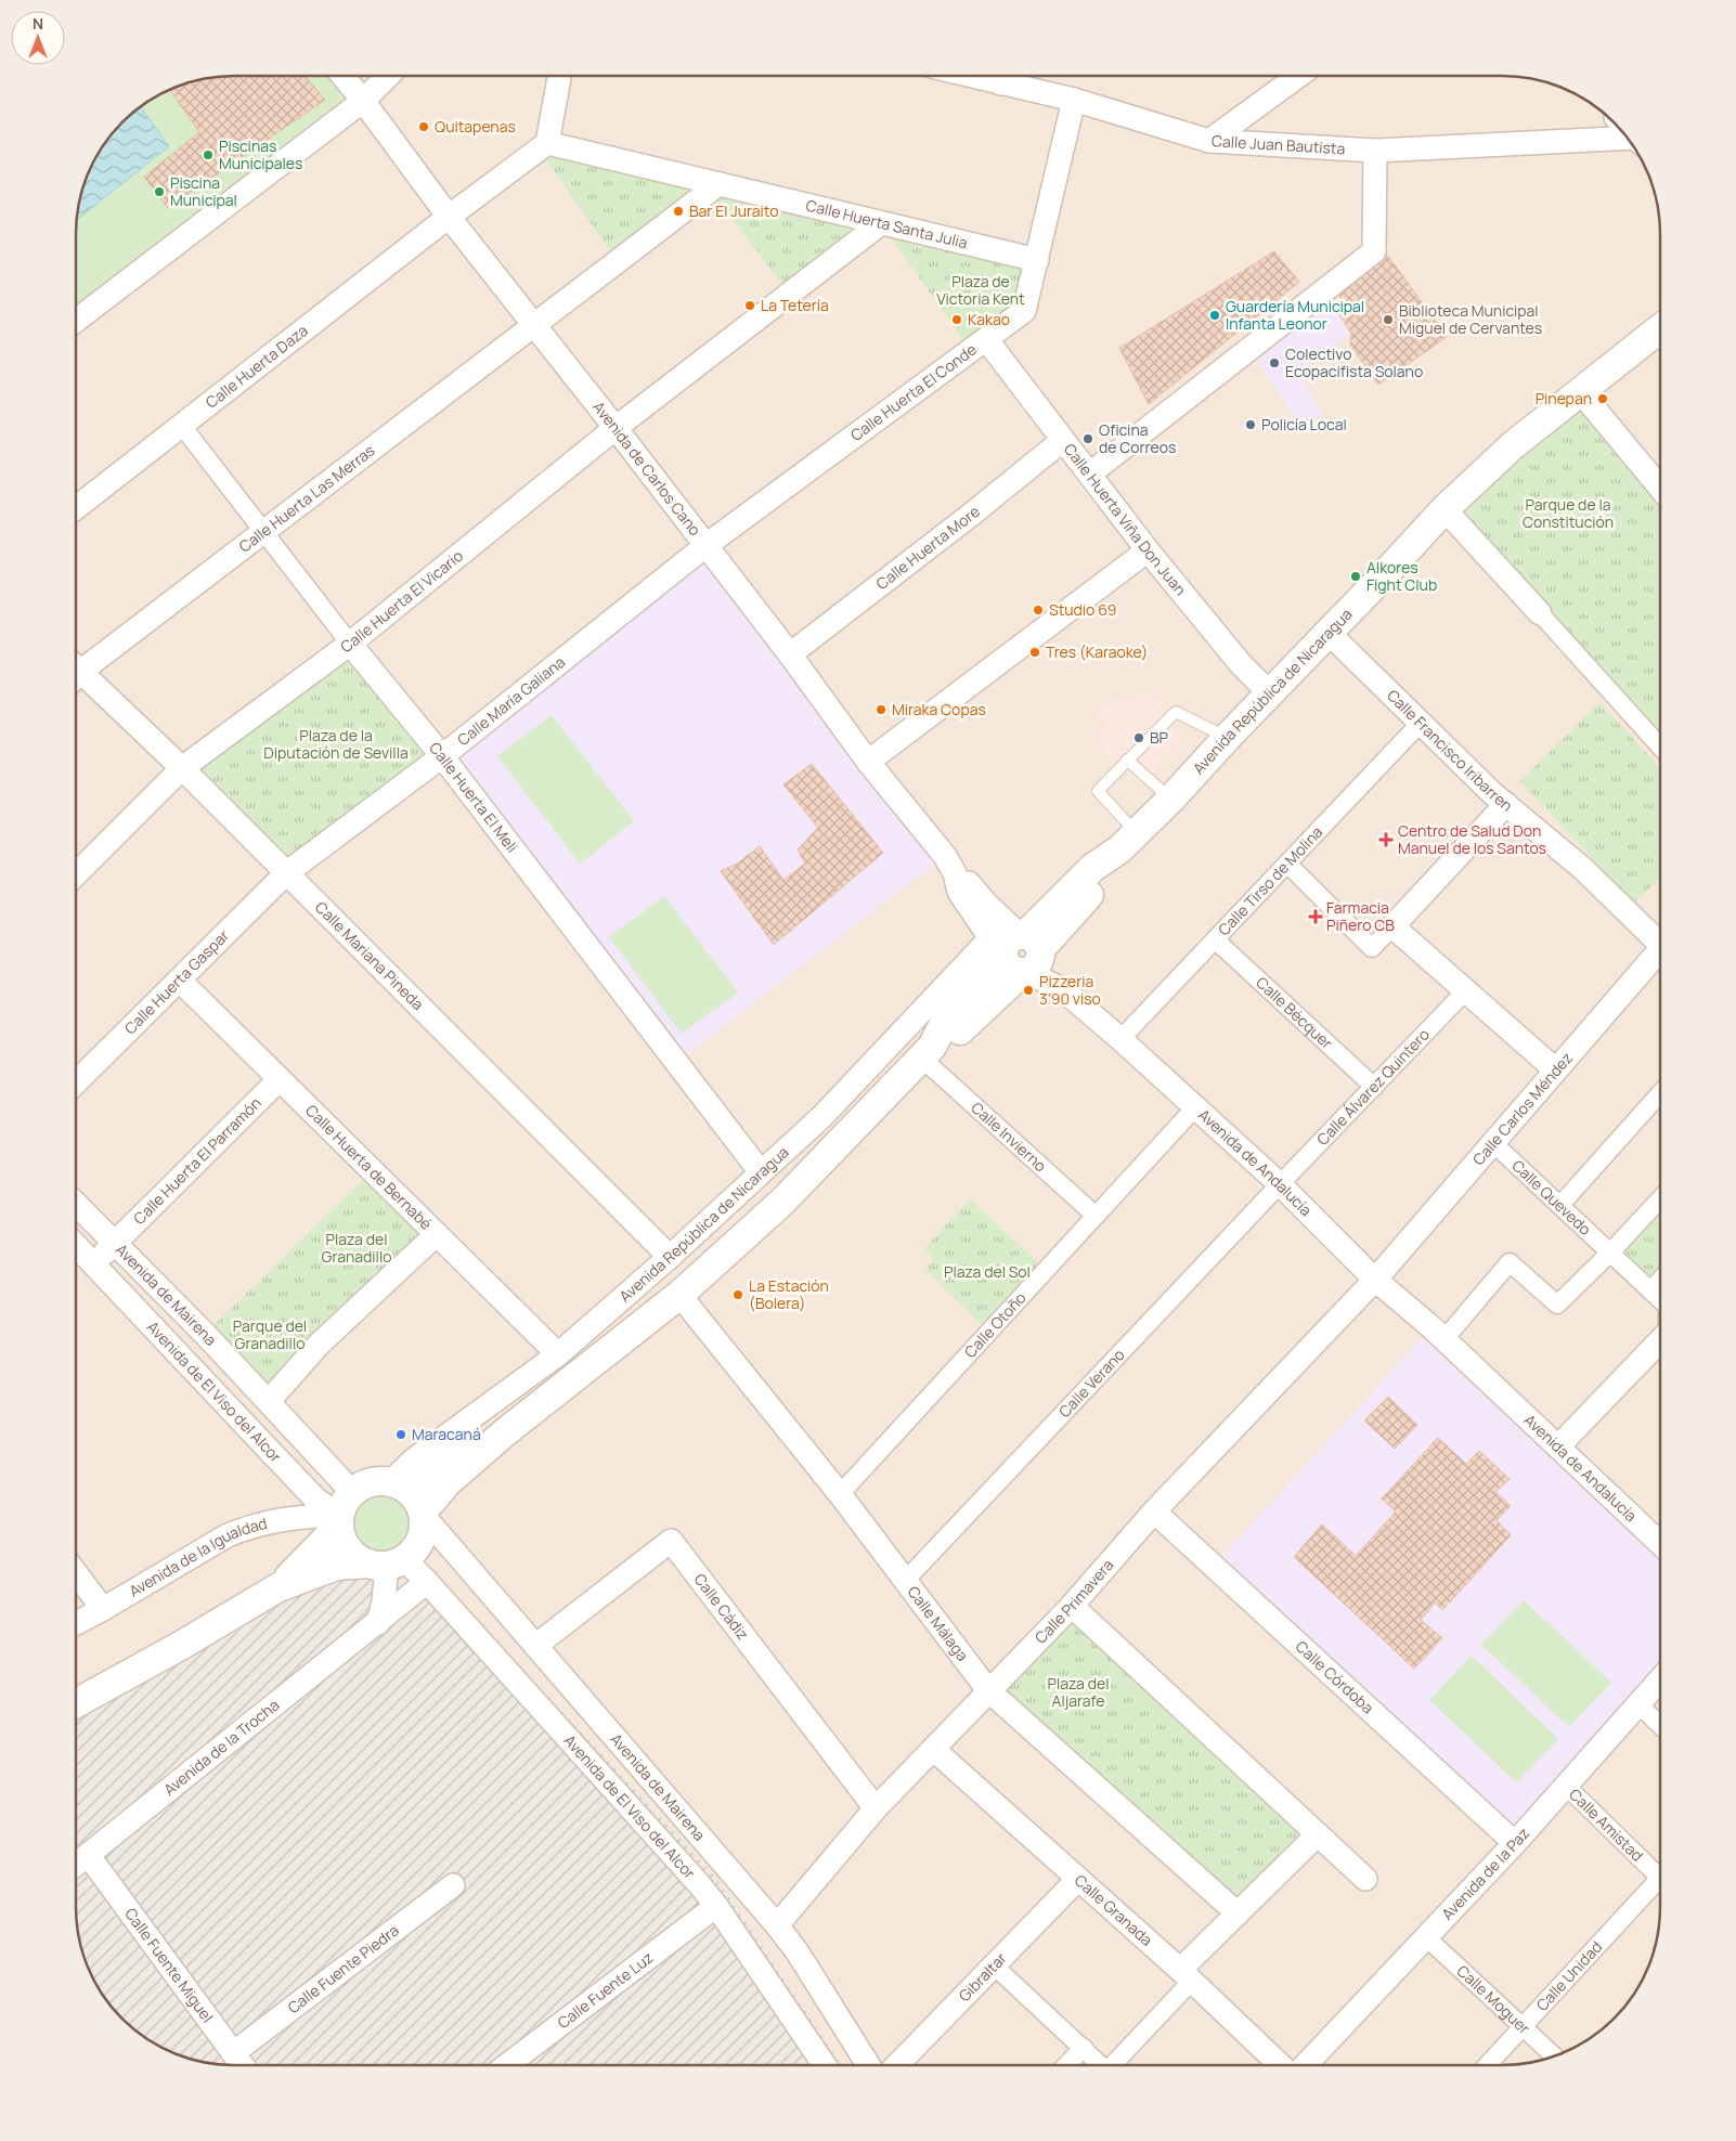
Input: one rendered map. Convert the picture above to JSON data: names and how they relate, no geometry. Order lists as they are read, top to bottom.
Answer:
{
  "streets": {
    "street": [
      "Calle Juan Bautista",
      "Calle Huerta Santa Julia",
      "Calle Huerta Daza",
      "Calle Huerta El Conde",
      "Avenida de Carlos Cano",
      "Calle Huerta Las Merras",
      "Calle Huerta Viña Don Juan",
      "Calle Huerta More",
      "Calle Huerta El Vicario",
      "Avenida República de Nicaragua",
      "Calle María Galiana",
      "Calle Francisco Iribarren",
      "Calle Huerta El Meli",
      "Calle Tirso de Molina",
      "Calle Mariana Pineda",
      "Calle Huerta Gaspar",
      "Calle Bécquer",
      "Calle Álvarez Quintero",
      "Calle Carlos Méndez",
      "Calle Invierno",
      "Calle Huerta El Parramón",
      "Avenida de Andalucía",
      "Calle Huerta de Bernabé",
      "Calle Quevedo",
      "Avenida de Mairena",
      "Calle Otoño",
      "Calle Verano",
      "Avenida de El Viso del Alcor",
      "Avenida de la Igualdad",
      "Calle Primavera",
      "Calle Cádiz",
      "Calle Málaga",
      "Calle Córdoba",
      "Avenida de la Trocha",
      "Calle Amistad",
      "Avenida de la Paz",
      "Calle Granada",
      "Calle Fuente Miguel",
      "Calle Fuente Piedra",
      "Gibraltar",
      "Calle Unidad",
      "Calle Fuente Luz",
      "Calle Moguer"
    ]
  },
  "crossings": [
    ["Calle Juan Bautista", "Calle Huerta El Conde"],
    ["Calle Huerta Santa Julia", "Calle Huerta Daza"],
    ["Calle Huerta Santa Julia", "Calle Huerta El Conde"],
    ["Calle Huerta Santa Julia", "Calle Huerta Las Merras"],
    ["Calle Huerta Santa Julia", "Calle Huerta El Vicario"],
    ["Calle Huerta Daza", "Avenida de Carlos Cano"],
    ["Calle Huerta Daza", "Calle Huerta El Meli"],
    ["Calle Huerta El Conde", "Avenida de Carlos Cano"],
    ["Calle Huerta El Conde", "Calle Huerta Viña Don Juan"],
    ["Calle Huerta El Conde", "Calle María Galiana"],
    ["Avenida de Carlos Cano", "Calle Huerta Las Merras"],
    ["Avenida de Carlos Cano", "Calle Huerta More"],
    ["Avenida de Carlos Cano", "Calle Huerta El Vicario"],
    ["Avenida de Carlos Cano", "Avenida República de Nicaragua"],
    ["Avenida de Carlos Cano", "Calle María Galiana"],
    ["Avenida de Carlos Cano", "Avenida de Andalucía"],
    ["Calle Huerta Las Merras", "Calle Huerta El Meli"],
    ["Calle Huerta Viña Don Juan", "Calle Huerta More"],
    ["Calle Huerta Viña Don Juan", "Avenida República de Nicaragua"],
    ["Calle Huerta El Vicario", "Calle Huerta El Meli"],
    ["Calle Huerta El Vicario", "Calle Mariana Pineda"],
    ["Avenida República de Nicaragua", "Calle Francisco Iribarren"],
    ["Avenida República de Nicaragua", "Calle Huerta El Meli"],
    ["Avenida República de Nicaragua", "Calle Mariana Pineda"],
    ["Avenida República de Nicaragua", "Calle Invierno"],
    ["Avenida República de Nicaragua", "Avenida de Andalucía"],
    ["Avenida República de Nicaragua", "Calle Huerta de Bernabé"],
    ["Avenida República de Nicaragua", "Avenida de Mairena"],
    ["Avenida República de Nicaragua", "Avenida de El Viso del Alcor"],
    ["Avenida República de Nicaragua", "Avenida de la Igualdad"],
    ["Avenida República de Nicaragua", "Calle Málaga"],
    ["Calle María Galiana", "Calle Huerta El Meli"],
    ["Calle María Galiana", "Calle Mariana Pineda"],
    ["Calle María Galiana", "Calle Huerta Gaspar"],
    ["Calle Francisco Iribarren", "Calle Tirso de Molina"],
    ["Calle Tirso de Molina", "Calle Bécquer"],
    ["Calle Tirso de Molina", "Avenida de Andalucía"],
    ["Calle Mariana Pineda", "Calle Huerta Gaspar"],
    ["Calle Huerta Gaspar", "Calle Huerta de Bernabé"],
    ["Calle Bécquer", "Calle Álvarez Quintero"],
    ["Calle Álvarez Quintero", "Avenida de Andalucía"],
    ["Calle Álvarez Quintero", "Calle Verano"],
    ["Calle Carlos Méndez", "Avenida de Andalucía"],
    ["Calle Carlos Méndez", "Calle Quevedo"],
    ["Calle Carlos Méndez", "Calle Primavera"],
    ["Calle Invierno", "Calle Otoño"],
    ["Calle Huerta El Parramón", "Calle Huerta de Bernabé"],
    ["Calle Huerta El Parramón", "Avenida de Mairena"],
    ["Avenida de Andalucía", "Calle Otoño"],
    ["Avenida de Andalucía", "Calle Verano"],
    ["Avenida de Andalucía", "Calle Primavera"],
    ["Avenida de Mairena", "Avenida de El Viso del Alcor"],
    ["Avenida de Mairena", "Avenida de la Igualdad"],
    ["Avenida de Mairena", "Calle Primavera"],
    ["Avenida de Mairena", "Calle Cádiz"],
    ["Calle Otoño", "Calle Málaga"],
    ["Calle Verano", "Calle Málaga"],
    ["Avenida de El Viso del Alcor", "Avenida de la Igualdad"],
    ["Avenida de El Viso del Alcor", "Avenida de la Trocha"],
    ["Avenida de El Viso del Alcor", "Calle Fuente Luz"],
    ["Calle Primavera", "Calle Cádiz"],
    ["Calle Primavera", "Calle Málaga"],
    ["Calle Primavera", "Calle Córdoba"],
    ["Calle Primavera", "Calle Granada"],
    ["Calle Córdoba", "Avenida de la Paz"],
    ["Avenida de la Trocha", "Calle Fuente Miguel"],
    ["Calle Amistad", "Avenida de la Paz"],
    ["Avenida de la Paz", "Calle Moguer"],
    ["Calle Granada", "Gibraltar"],
    ["Calle Fuente Miguel", "Calle Fuente Piedra"],
    ["Calle Unidad", "Calle Moguer"]
  ],
  "parks": [
    "Plaza de Victoria Kent",
    "Parque de la Constitución",
    "Plaza de la Diputación de Sevilla",
    "Plaza del Granadillo",
    "Plaza del Sol",
    "Parque del Granadillo",
    "Plaza del Aljarafe"
  ],
  "places": {
    "other": [
      "Quitapenas",
      "Piscinas Municipales",
      "Piscina Municipal",
      "Bar El Juraito",
      "La Tetería",
      "Guardería Municipal Infanta Leonor",
      "Kakao",
      "Biblioteca Municipal Miguel de Cervantes",
      "Colectivo Ecopacifista Solano",
      "Pinepan",
      "Policía Local",
      "Oficina de Correos",
      "Alkores Fight Club",
      "Studio 69",
      "Tres (Karaoke)",
      "Miraka Copas",
      "BP",
      "Pizzeria 3’90 viso",
      "La Estación (Bolera)",
      "Maracaná"
    ],
    "health": ["Centro de Salud Don Manuel de los Santos", "Farmacia Piñero CB"]
  },
  "north": "top"
}
